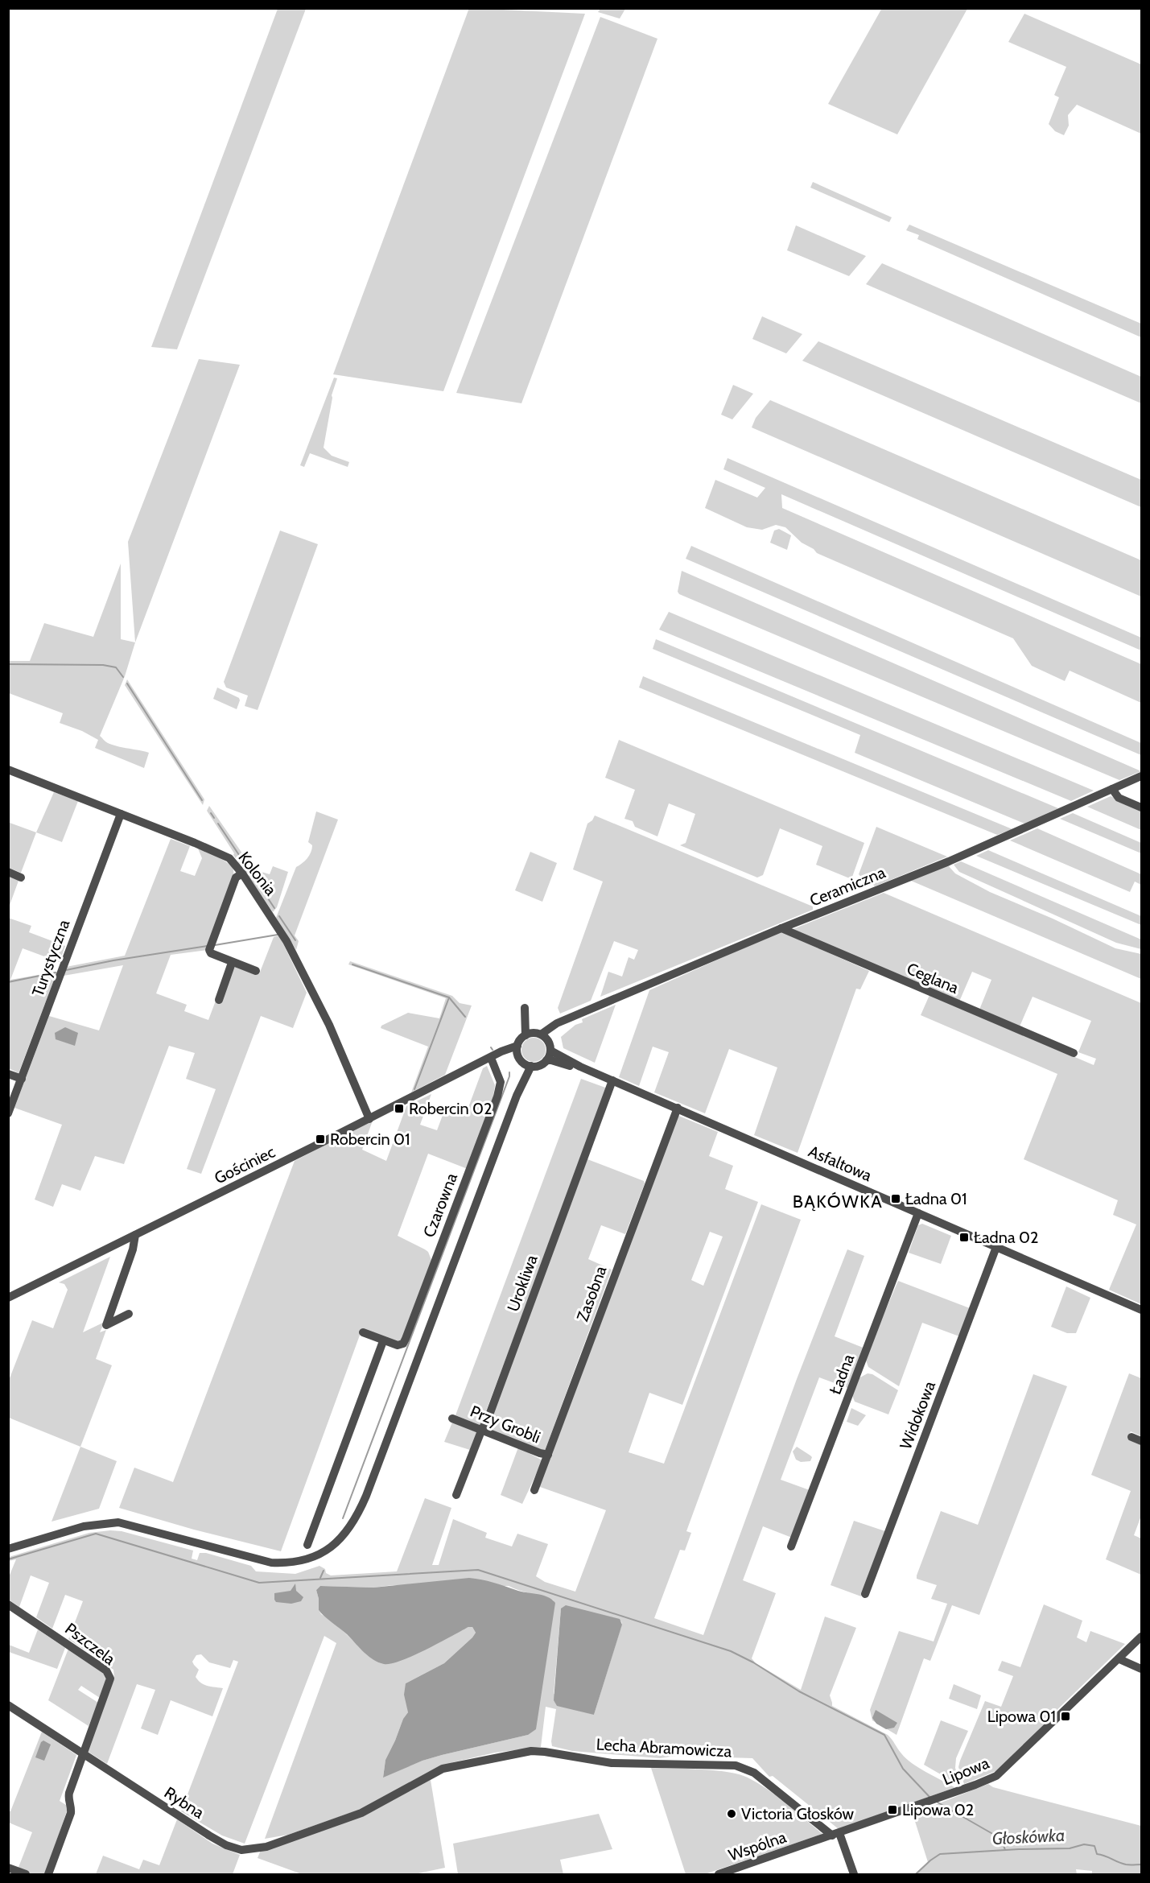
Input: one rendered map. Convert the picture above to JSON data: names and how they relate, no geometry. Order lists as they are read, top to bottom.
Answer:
{
  "streets": {
    "street": [
      "Kolonia",
      "Ceramiczna",
      "Turystyczna",
      "Ceglana",
      "Asfaltowa",
      "Gościniec",
      "Czarowna",
      "Urokliwa",
      "Zasobna",
      "Ładna",
      "Widokowa",
      "Przy Grobli",
      "Pszczela",
      "Lecha Abramowicza",
      "Lipowa",
      "Rybna",
      "Wspólna"
    ]
  },
  "crossings": [
    ["Kolonia", "Turystyczna"],
    ["Kolonia", "Gościniec"],
    ["Ceramiczna", "Ceglana"],
    ["Ceramiczna", "Asfaltowa"],
    ["Ceramiczna", "Gościniec"],
    ["Asfaltowa", "Gościniec"],
    ["Asfaltowa", "Urokliwa"],
    ["Asfaltowa", "Zasobna"],
    ["Asfaltowa", "Ładna"],
    ["Asfaltowa", "Widokowa"],
    ["Gościniec", "Czarowna"],
    ["Urokliwa", "Przy Grobli"],
    ["Zasobna", "Przy Grobli"],
    ["Pszczela", "Rybna"],
    ["Lecha Abramowicza", "Lipowa"],
    ["Lecha Abramowicza", "Rybna"],
    ["Lecha Abramowicza", "Wspólna"],
    ["Lipowa", "Wspólna"]
  ],
  "districts": ["BĄKÓWKA"],
  "water": ["Głoskówka"],
  "places": {
    "transit": [
      "Robercin 02",
      "Robercin 01",
      "Ładna 01",
      "Ładna 02",
      "Lipowa 01",
      "Lipowa 02"
    ],
    "other": ["Victoria Głosków"]
  }
}
